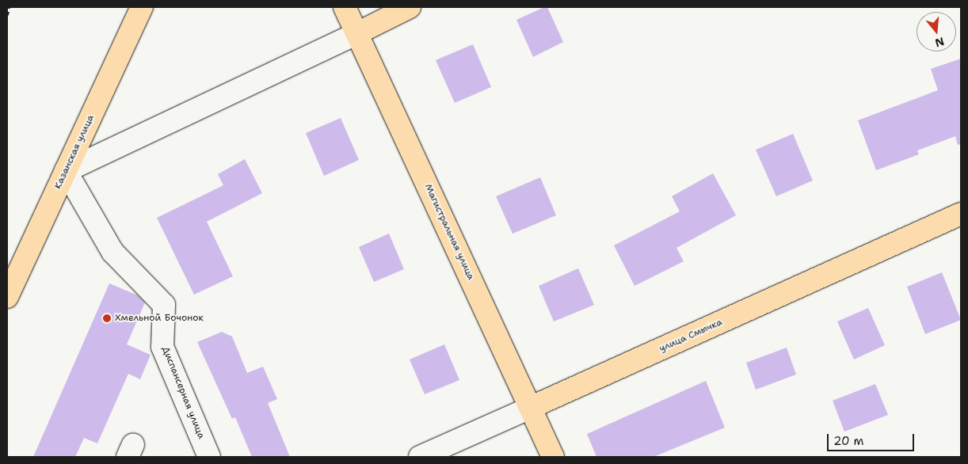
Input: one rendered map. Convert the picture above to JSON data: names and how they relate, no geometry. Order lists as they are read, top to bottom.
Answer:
{
  "streets": {
    "main road": ["Казанская улица", "Магистральная улица", "улица Смычка"],
    "street": ["Диспансерная улица"]
  },
  "crossings": [
    ["Казанская улица", "Диспансерная улица"],
    ["Магистральная улица", "улица Смычка"]
  ],
  "places": ["Хмельной Бочонок"],
  "scale_bar": "20 m",
  "north": "bottom"
}
